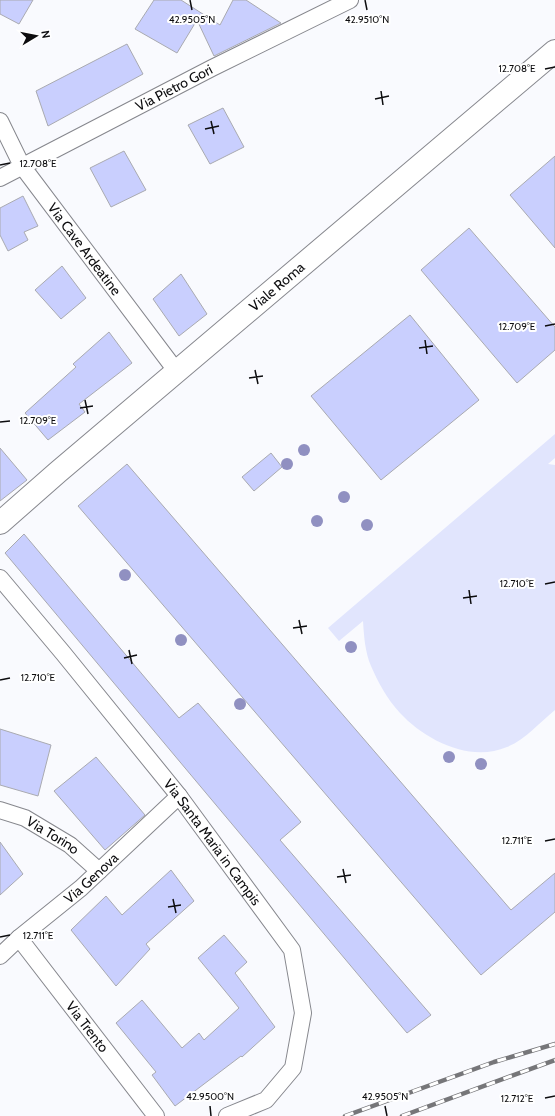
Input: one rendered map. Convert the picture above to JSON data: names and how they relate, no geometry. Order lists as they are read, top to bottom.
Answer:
{
  "streets": {
    "main road": ["Viale Roma"],
    "street": [
      "Via Pietro Gori",
      "Via Cave Ardeatine",
      "Via Torino",
      "Via Santa Maria in Campis",
      "Via Genova",
      "Via Trento"
    ]
  },
  "crossings": [
    ["Via Pietro Gori", "Via Cave Ardeatine"],
    ["Via Cave Ardeatine", "Viale Roma"],
    ["Via Torino", "Via Genova"],
    ["Via Santa Maria in Campis", "Via Genova"],
    ["Via Genova", "Via Trento"]
  ],
  "north": "right",
  "coordinates": [
    "42.9505°N",
    "42.9510°N",
    "12.708°E",
    "12.709°E",
    "12.710°E",
    "12.711°E",
    "42.9500°N",
    "12.712°E"
  ]
}
